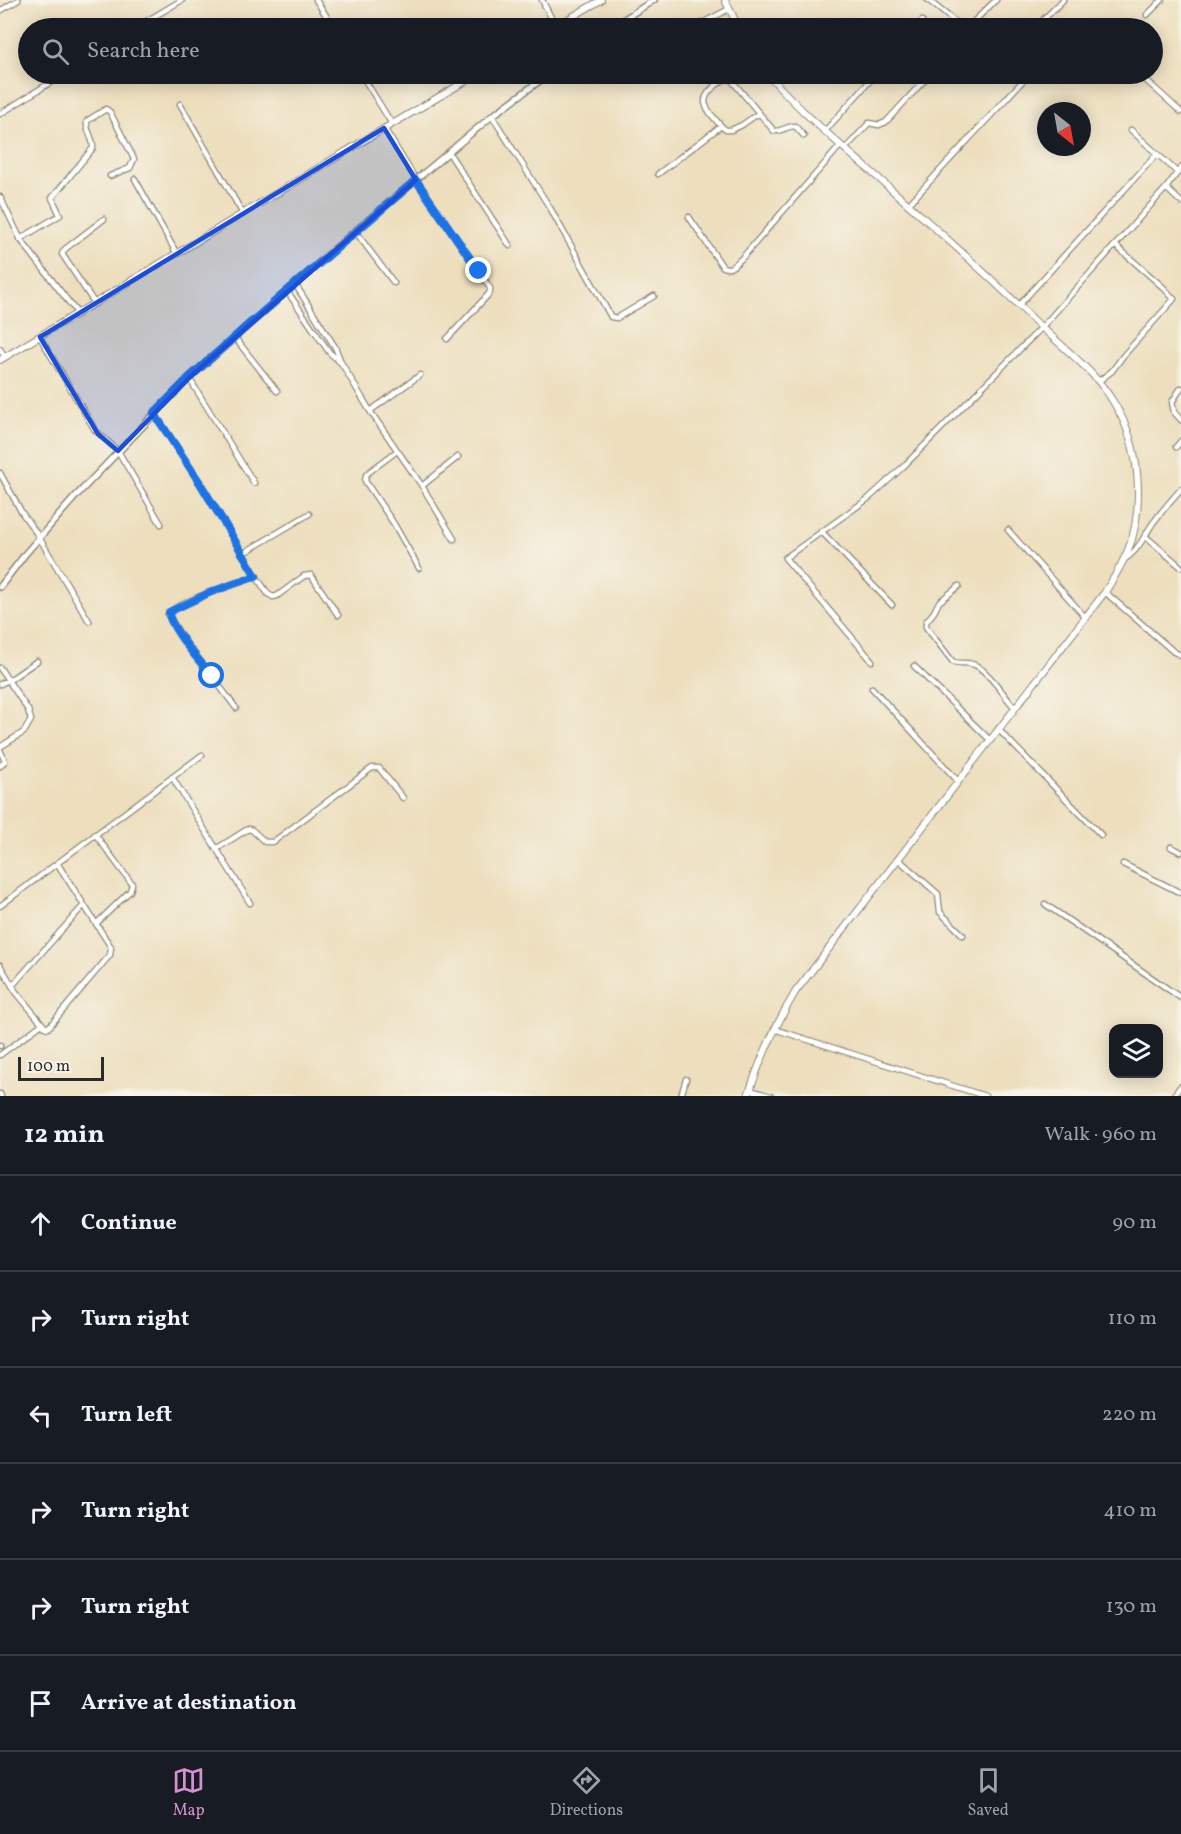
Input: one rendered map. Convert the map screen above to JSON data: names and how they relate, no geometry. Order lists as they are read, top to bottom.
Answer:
{
  "scale_bar": "100 m",
  "north": "bottom right",
  "page": {
    "search": "Search here",
    "scale": "100 m",
    "heading": ["12 min", "Walk · 960 m"],
    "list": [
      ["Continue", "90 m"],
      ["Turn right", "110 m"],
      ["Turn left", "220 m"],
      ["Turn right", "410 m"],
      ["Turn right", "130 m"],
      "Arrive at destination"
    ],
    "nav": ["Map", "Directions", "Saved"]
  }
}
